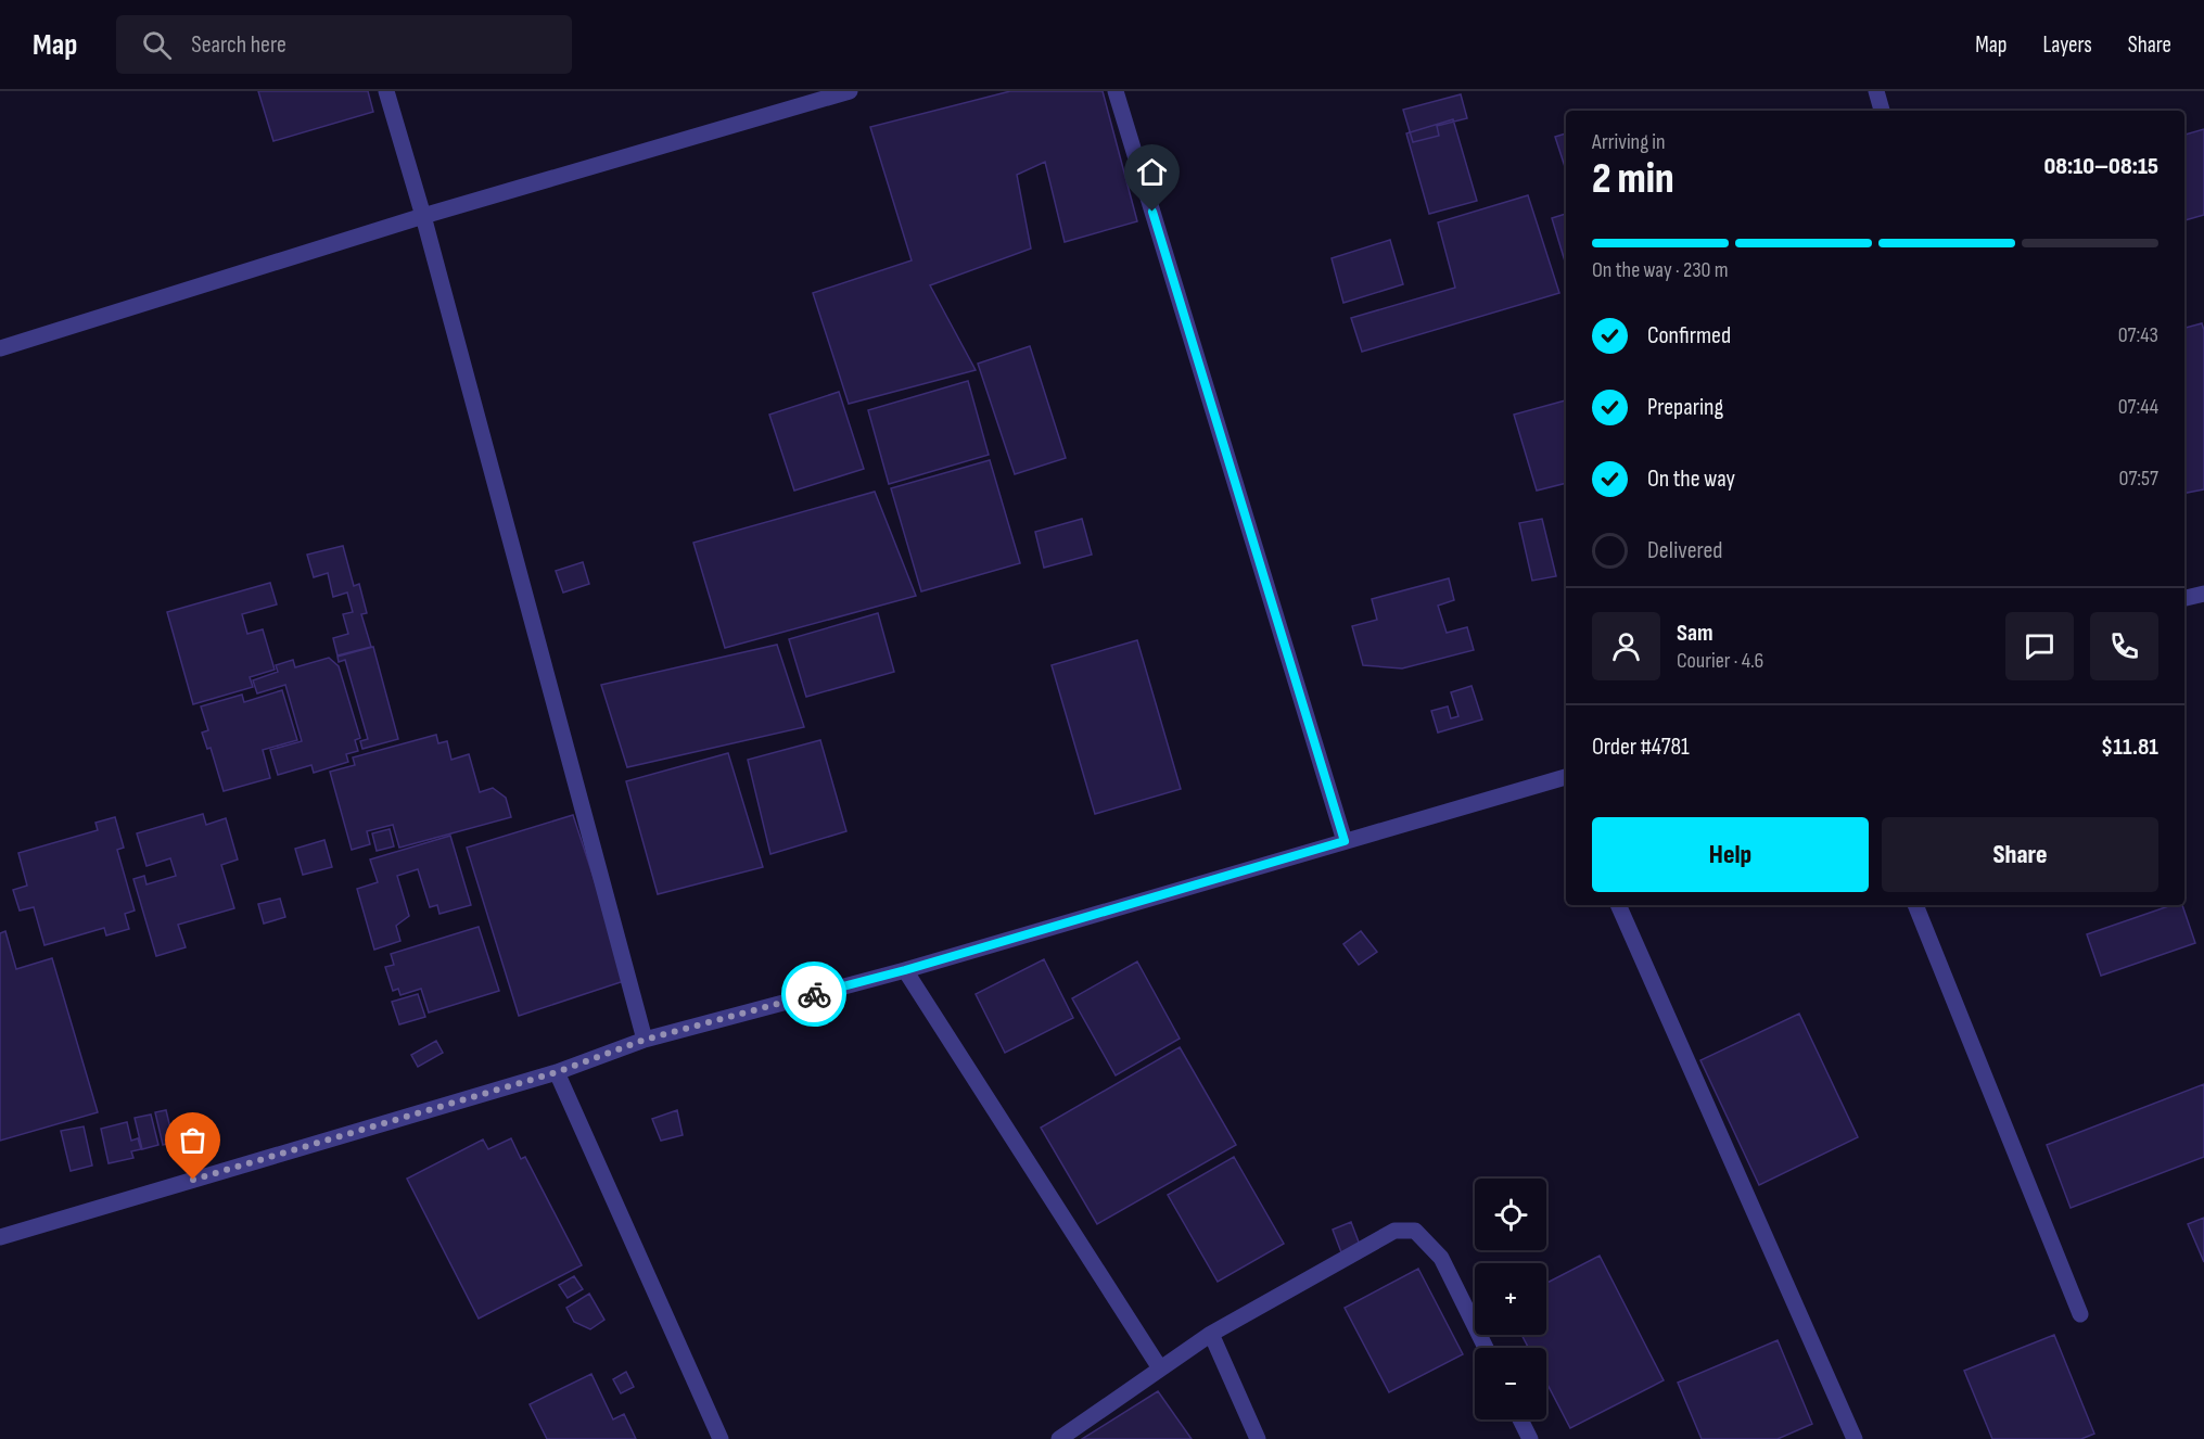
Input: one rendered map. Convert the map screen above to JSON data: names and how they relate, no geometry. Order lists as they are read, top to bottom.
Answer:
{
  "page": {
    "header": "Map",
    "search": "Search here",
    "nav": ["Map", "Layers", "Share"],
    "heading": ["2 min", "Arriving in", "08:10–08:15"],
    "panel": [
      "Sam",
      "Courier · 4.6",
      "Order #4781",
      "$11.81"
    ],
    "bar": "On the way · 230 m",
    "list": [
      ["Confirmed", "07:43"],
      ["Preparing", "07:44"],
      ["On the way", "07:57"],
      "Delivered"
    ],
    "buttons": ["Help", "Share"],
    "map_buttons": ["+", "−"]
  }
}
